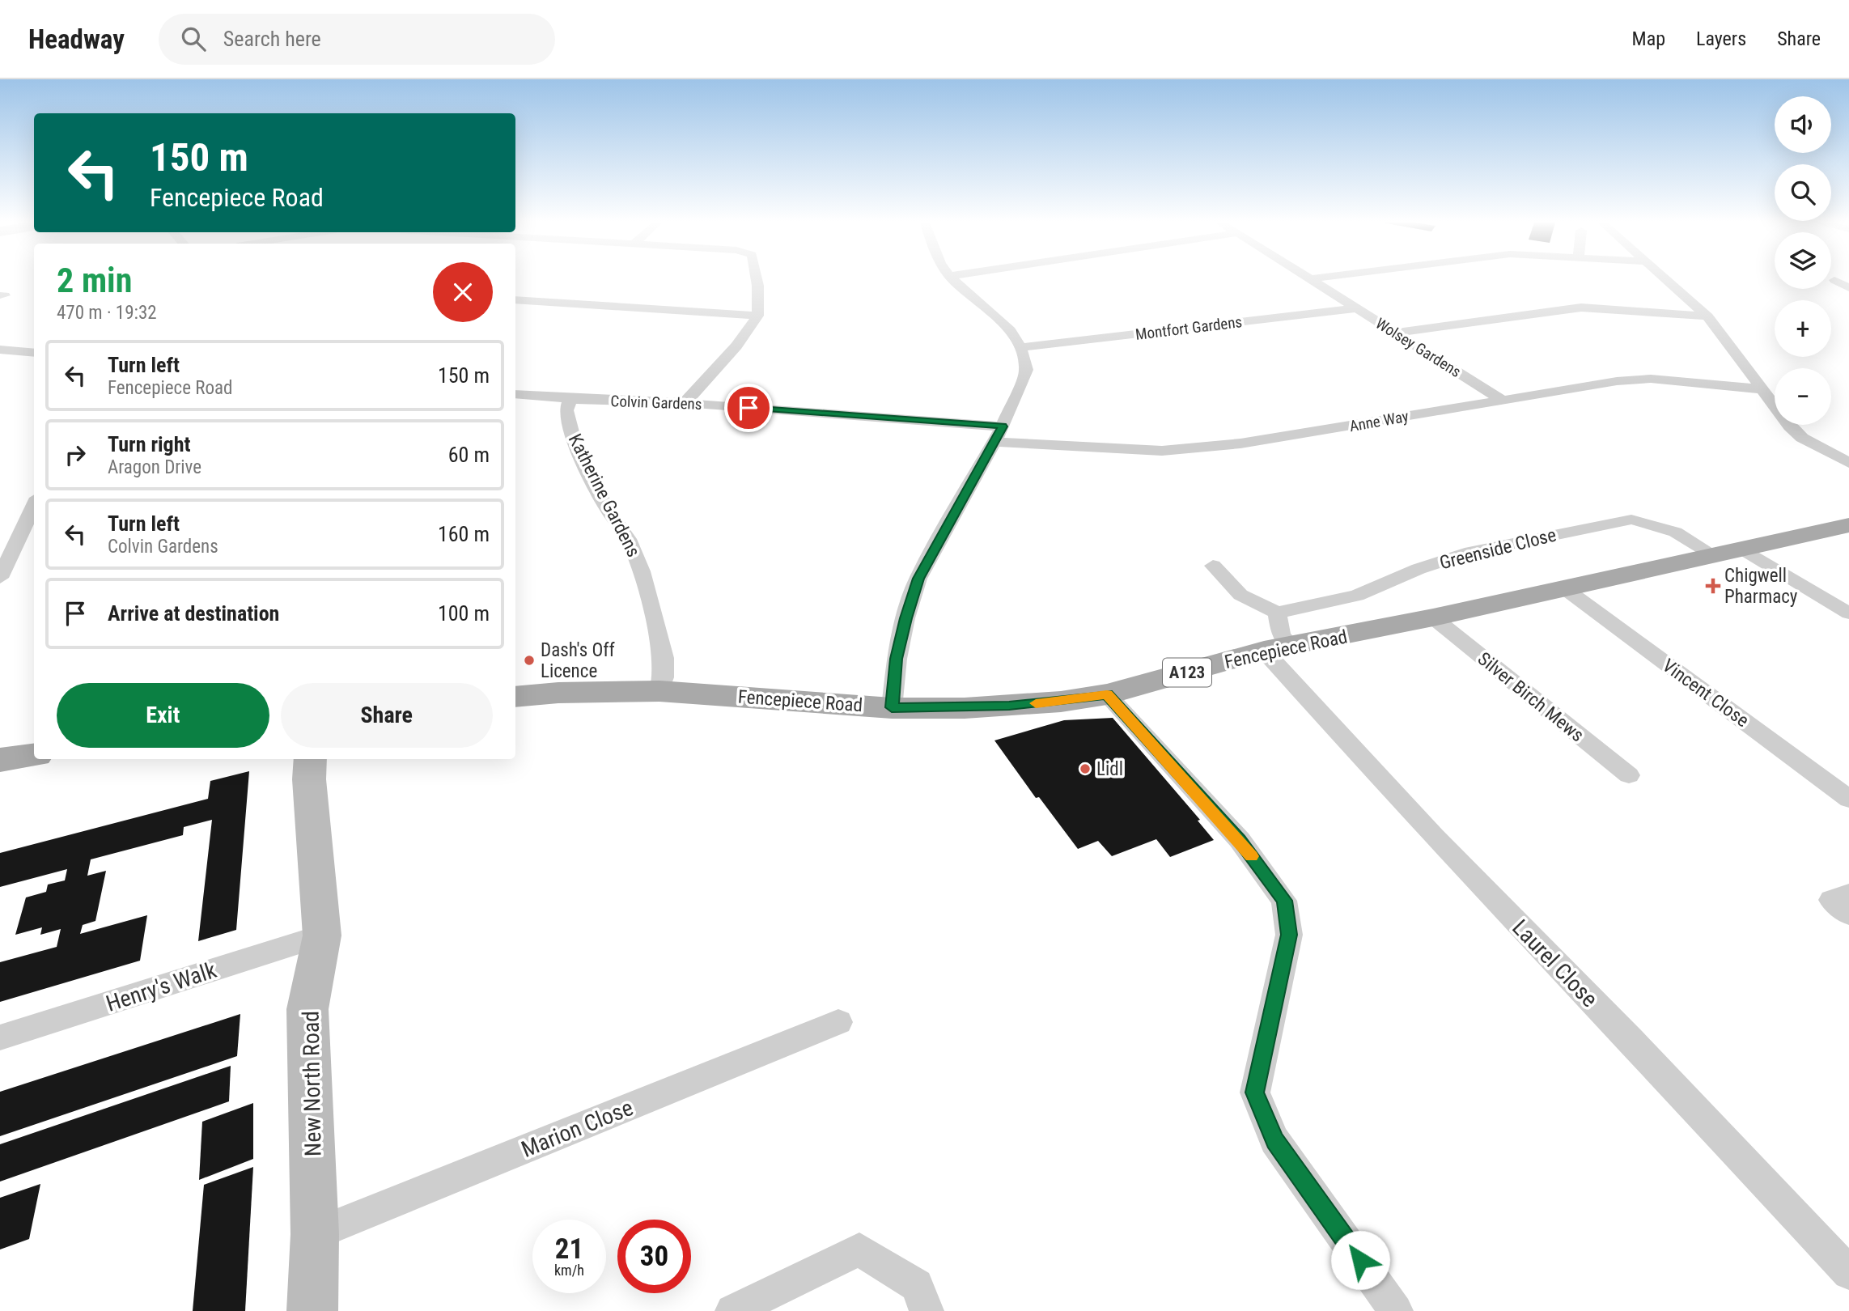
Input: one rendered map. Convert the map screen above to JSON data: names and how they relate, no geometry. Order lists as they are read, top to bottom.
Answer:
{
  "streets": {
    "main road": ["Fencepiece Road", "A123"],
    "street": [
      "Montfort Gardens",
      "Wolsey Gardens",
      "Colvin Gardens",
      "Anne Way",
      "Katherine Gardens",
      "Greenside Close",
      "Vincent Close",
      "Silver Birch Mews",
      "Laurel Close",
      "Henry's Walk",
      "New North Road",
      "Marion Close"
    ]
  },
  "crossings": [
    ["Montfort Gardens", "Wolsey Gardens"],
    ["Wolsey Gardens", "Anne Way"],
    ["Colvin Gardens", "Katherine Gardens"],
    ["Katherine Gardens", "Fencepiece Road"],
    ["Greenside Close", "Fencepiece Road"],
    ["Fencepiece Road", "Vincent Close"],
    ["Fencepiece Road", "Silver Birch Mews"],
    ["Fencepiece Road", "Laurel Close"],
    ["Henry's Walk", "New North Road"],
    ["New North Road", "Marion Close"]
  ],
  "places": {
    "health": ["Chigwell Pharmacy"],
    "other": ["Dash's Off Licence", "Lidl"]
  },
  "page": {
    "header": "Headway",
    "search": "Search here",
    "nav": ["Map", "Layers", "Share"],
    "map_buttons": ["+", "−"],
    "turn": ["150 m", "Fencepiece Road"],
    "heading": ["2 min", "470 m · 19:32"],
    "list": [
      {
        "name": "Turn left",
        "note": "Fencepiece Road",
        "value": "150 m"
      },
      {
        "name": "Turn right",
        "note": "Aragon Drive",
        "value": "60 m"
      },
      {
        "name": "Turn left",
        "note": "Colvin Gardens",
        "value": "160 m"
      },
      {
        "name": "Arrive at destination",
        "value": "100 m"
      }
    ],
    "buttons": ["Exit", "Share"],
    "speed": "21 km/h",
    "limit": "30"
  }
}
